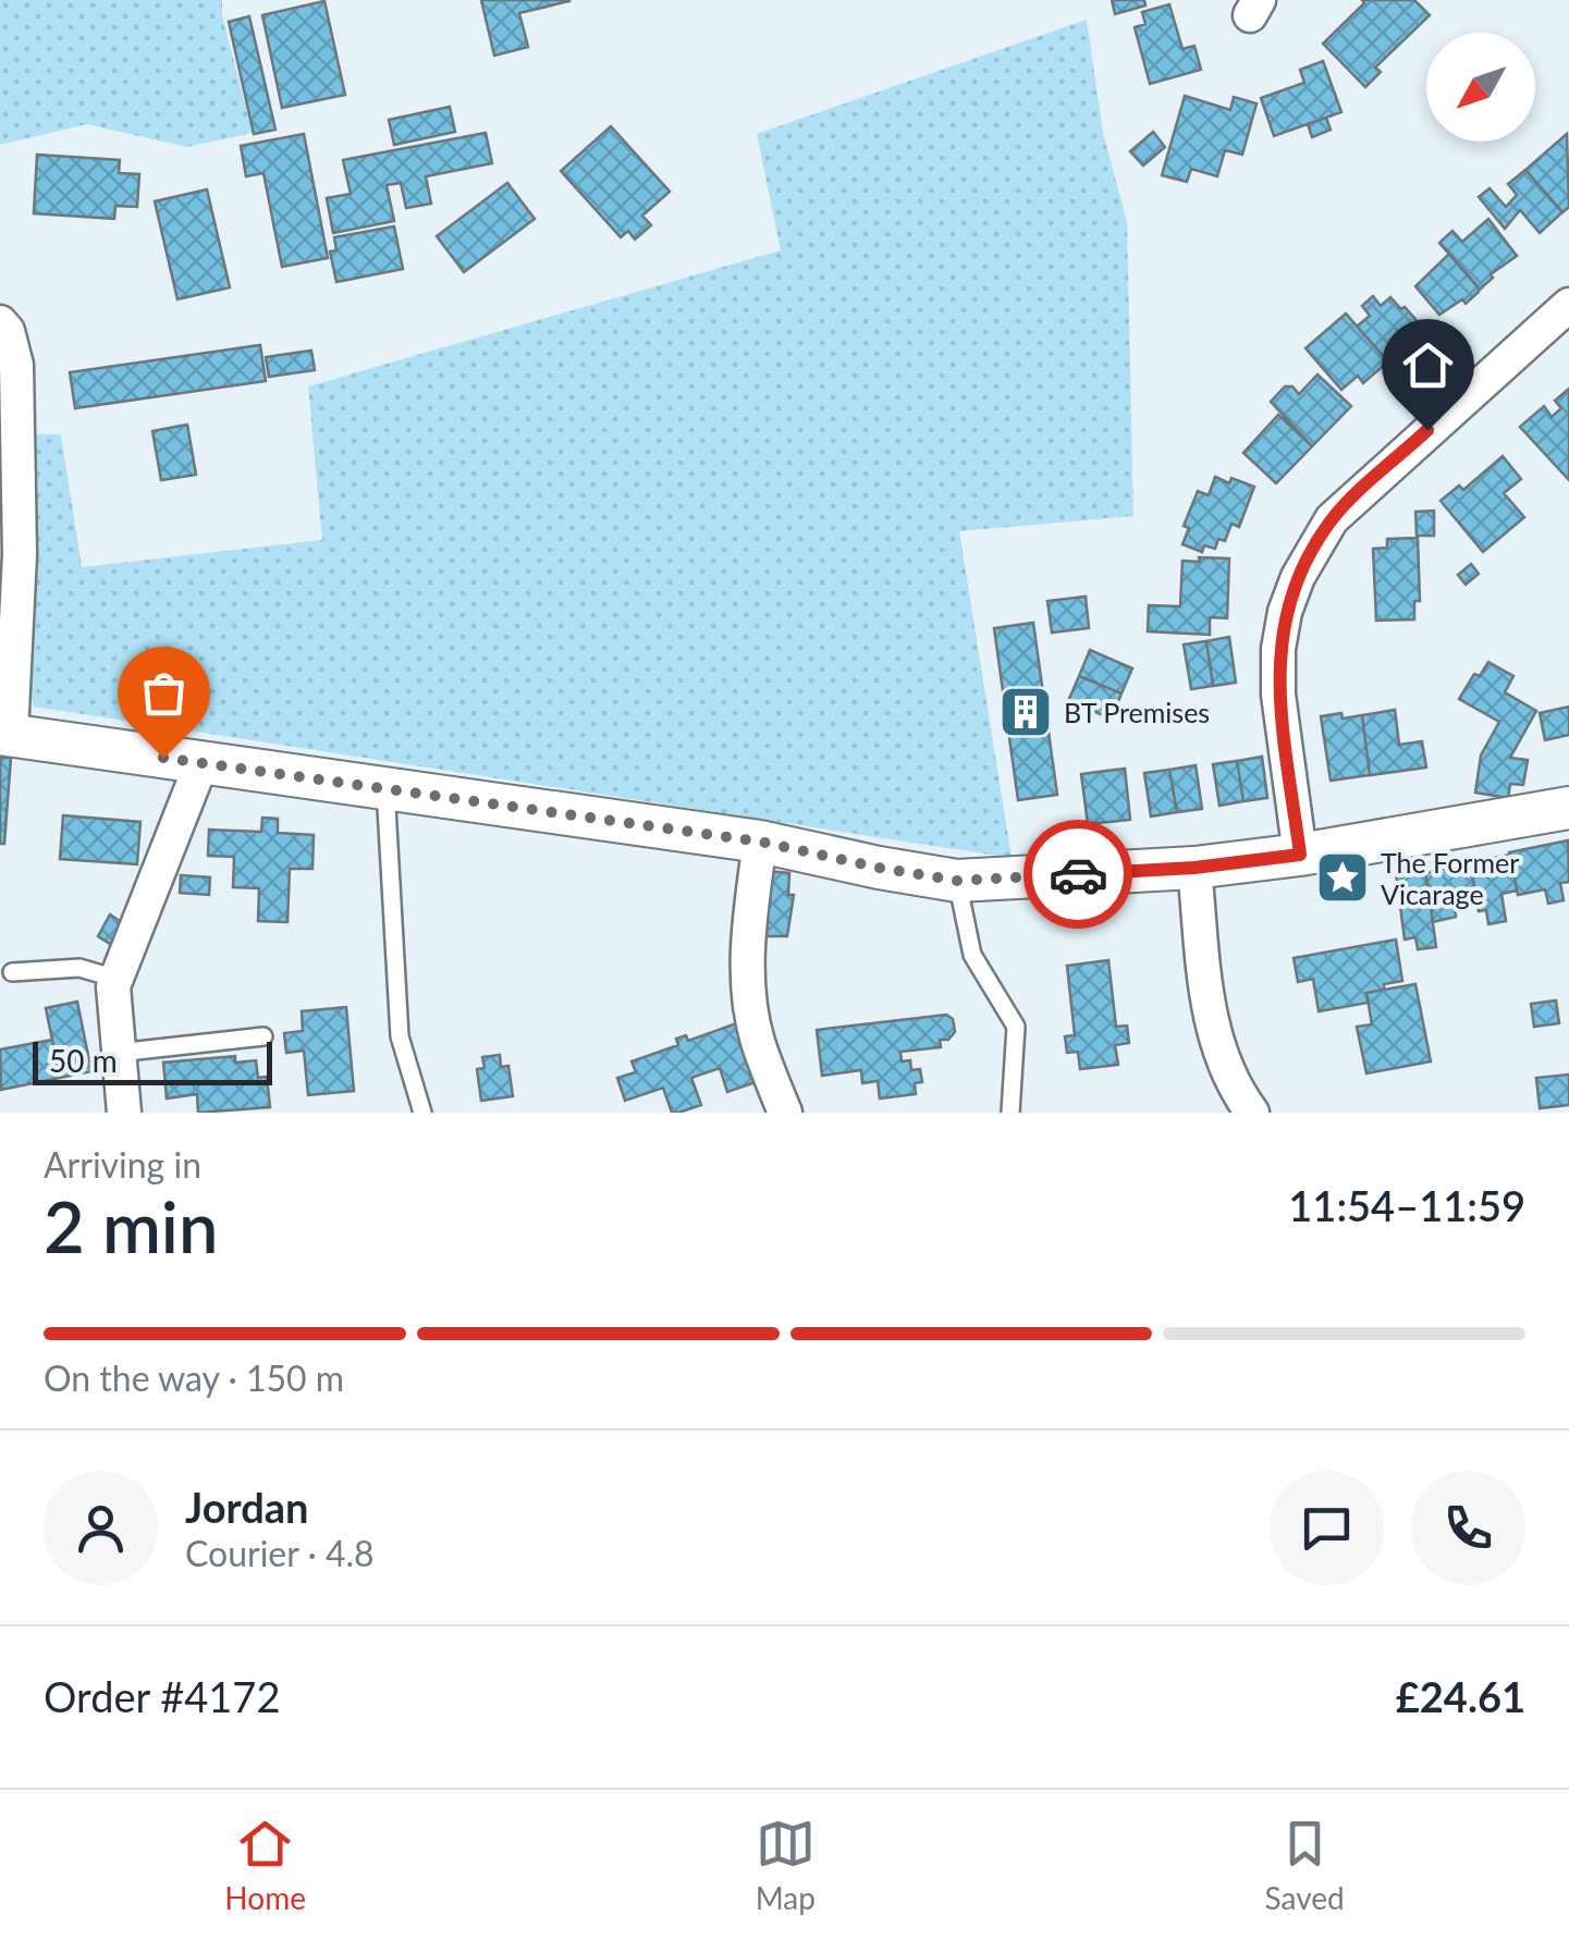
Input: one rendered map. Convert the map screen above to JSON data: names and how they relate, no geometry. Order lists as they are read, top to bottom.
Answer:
{
  "places": {
    "building": ["BT Premises"],
    "place": ["The Former Vicarage"]
  },
  "scale_bar": "50 m",
  "north": "bottom left",
  "page": {
    "scale": "50 m",
    "heading": ["2 min", "Arriving in", "11:54–11:59"],
    "panel": [
      "Jordan",
      "Courier · 4.8",
      "Order #4172",
      "£24.61"
    ],
    "bar": "On the way · 150 m",
    "tabs": ["Home", "Map", "Saved"]
  }
}
